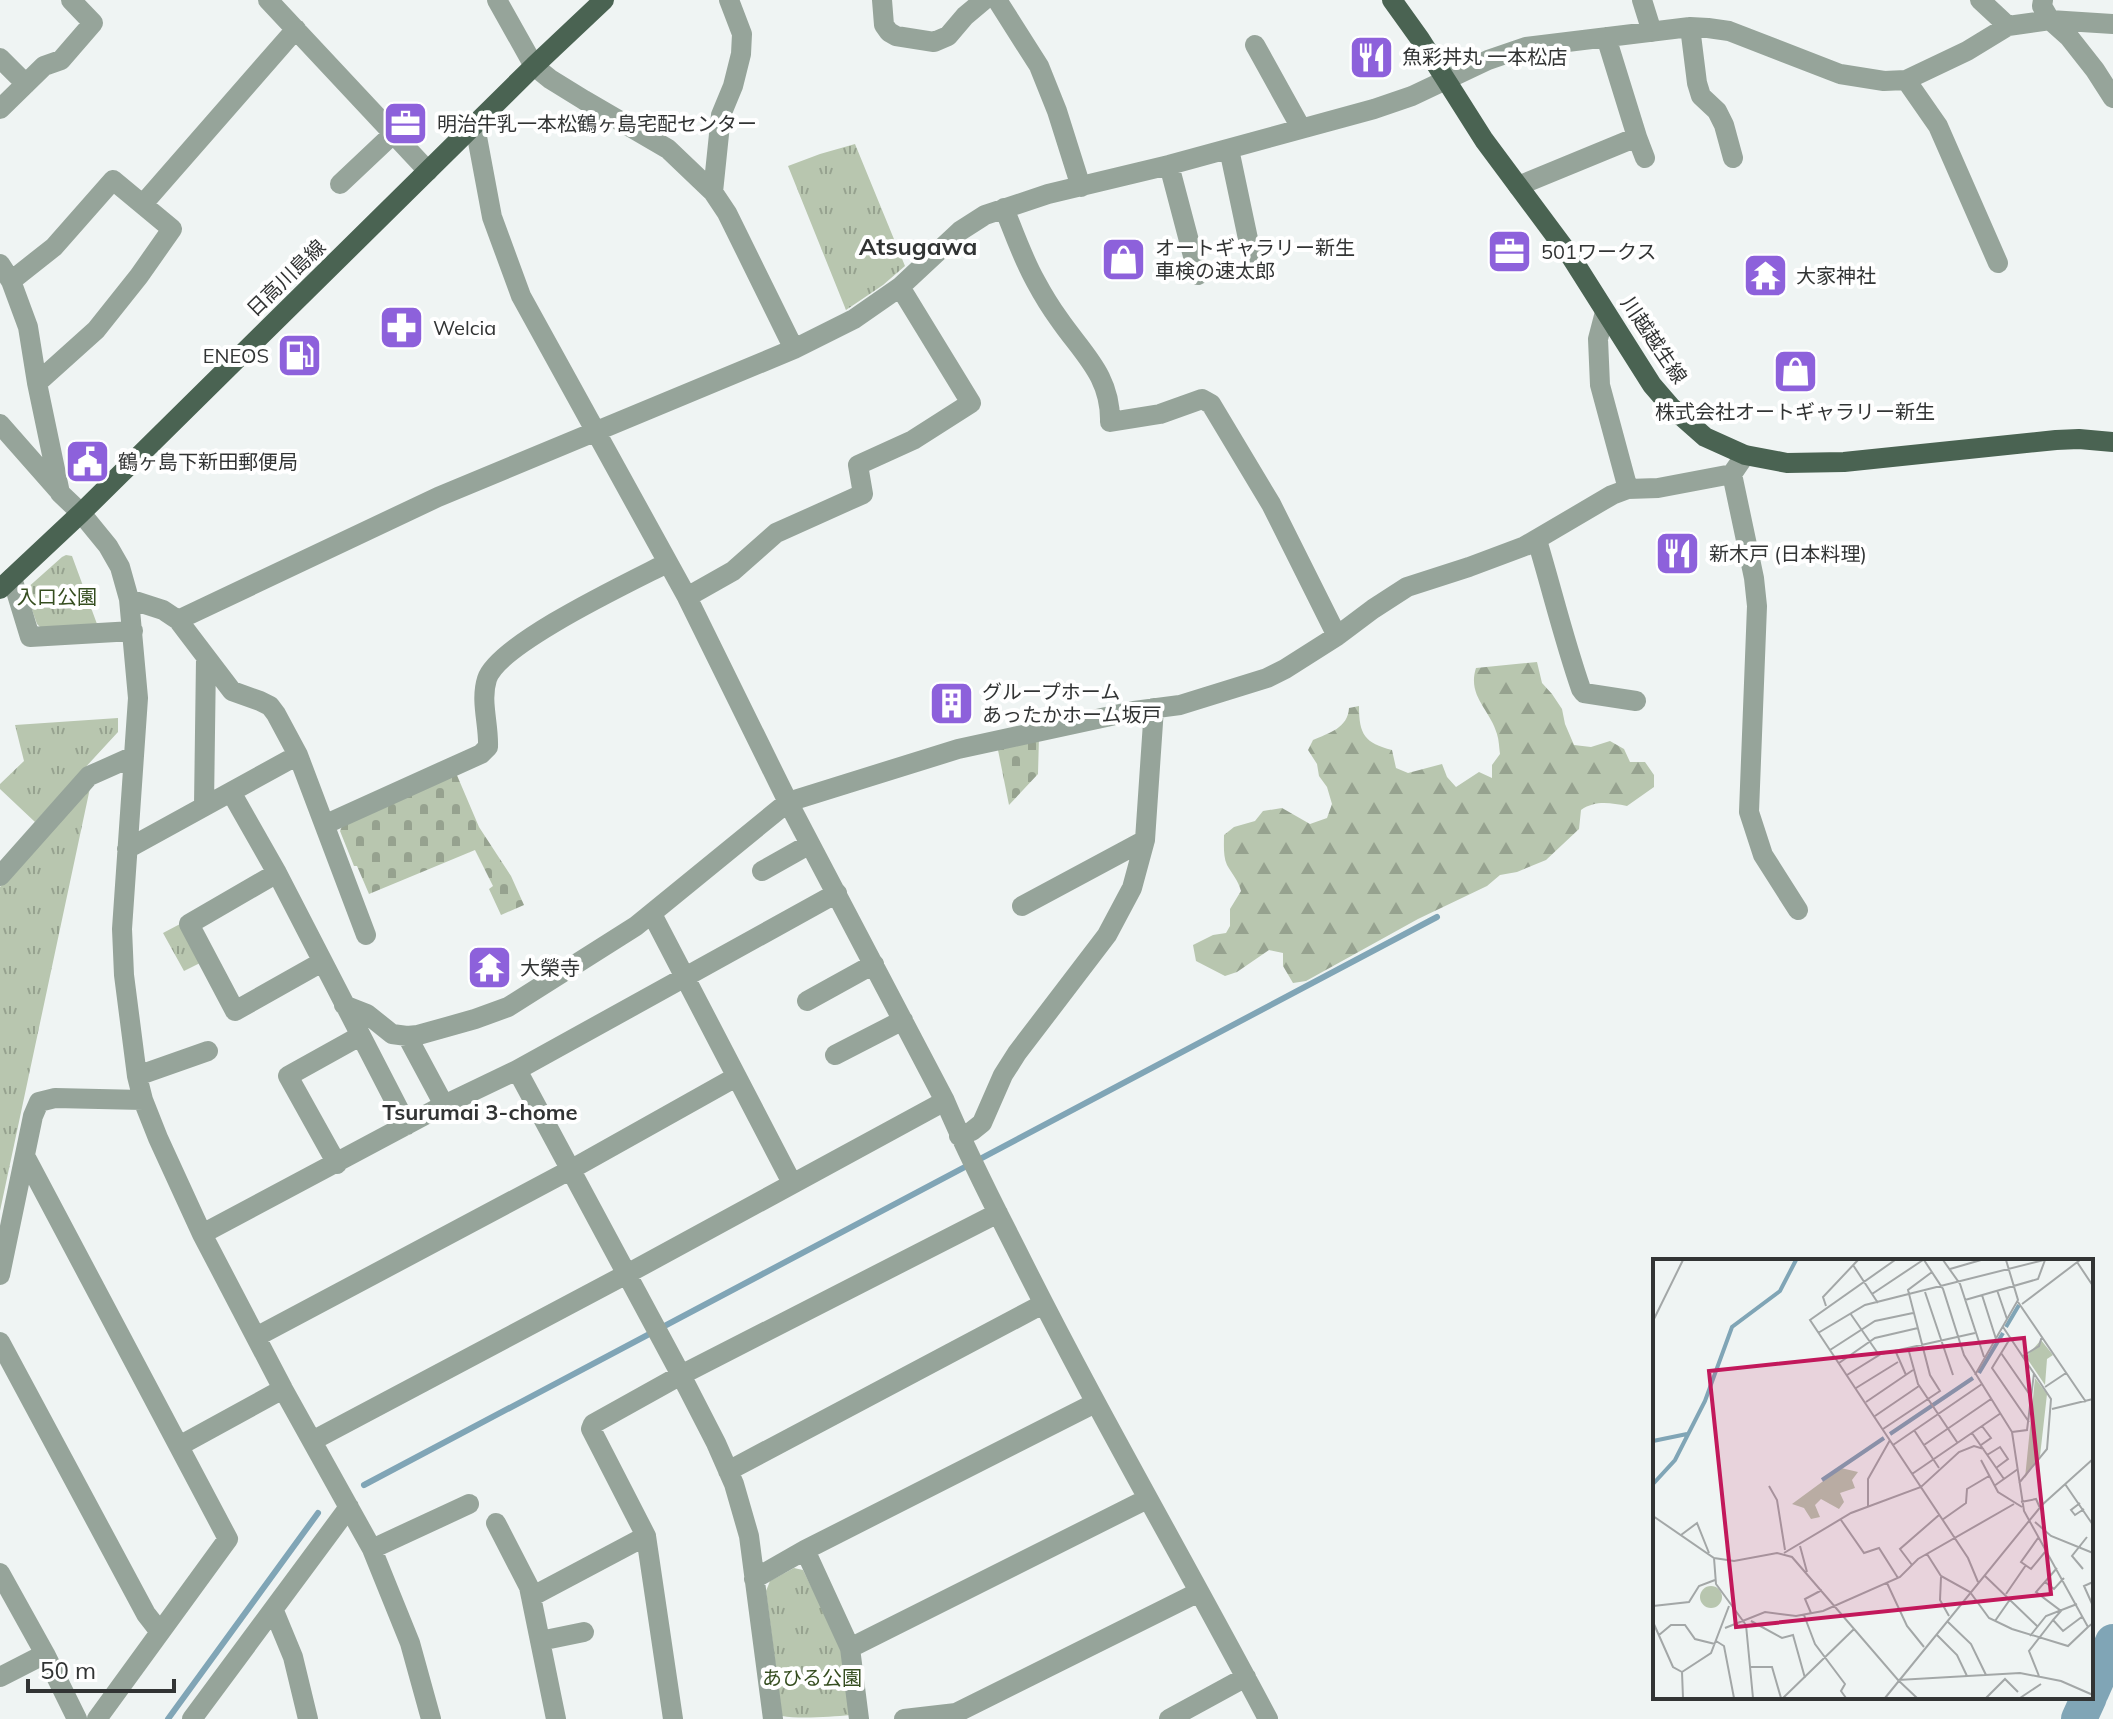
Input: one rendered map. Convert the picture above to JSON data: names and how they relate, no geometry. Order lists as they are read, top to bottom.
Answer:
{
  "streets": {
    "main road": ["日高川島線", "川越越生線"]
  },
  "districts": ["Atsugawa", "Tsurumai 3-chome"],
  "parks": ["入口公園", "あひる公園"],
  "places": {
    "restaurant": ["魚彩丼丸 一本松店", "新木戸 (日本料理)"],
    "office": ["明治牛乳一本松鶴ヶ島宅配センター", "501ワークス"],
    "shop": ["オートギャラリー新生 車検の速太郎", "株式会社オートギャラリー新生"],
    "temple": ["大家神社", "大榮寺"],
    "pharmacy": ["Welcia"],
    "fuel station": ["ENEOS"],
    "public building": ["鶴ヶ島下新田郵便局"],
    "building": ["グループホーム あったかホーム坂戸"]
  },
  "scale_bar": "50 m"
}
